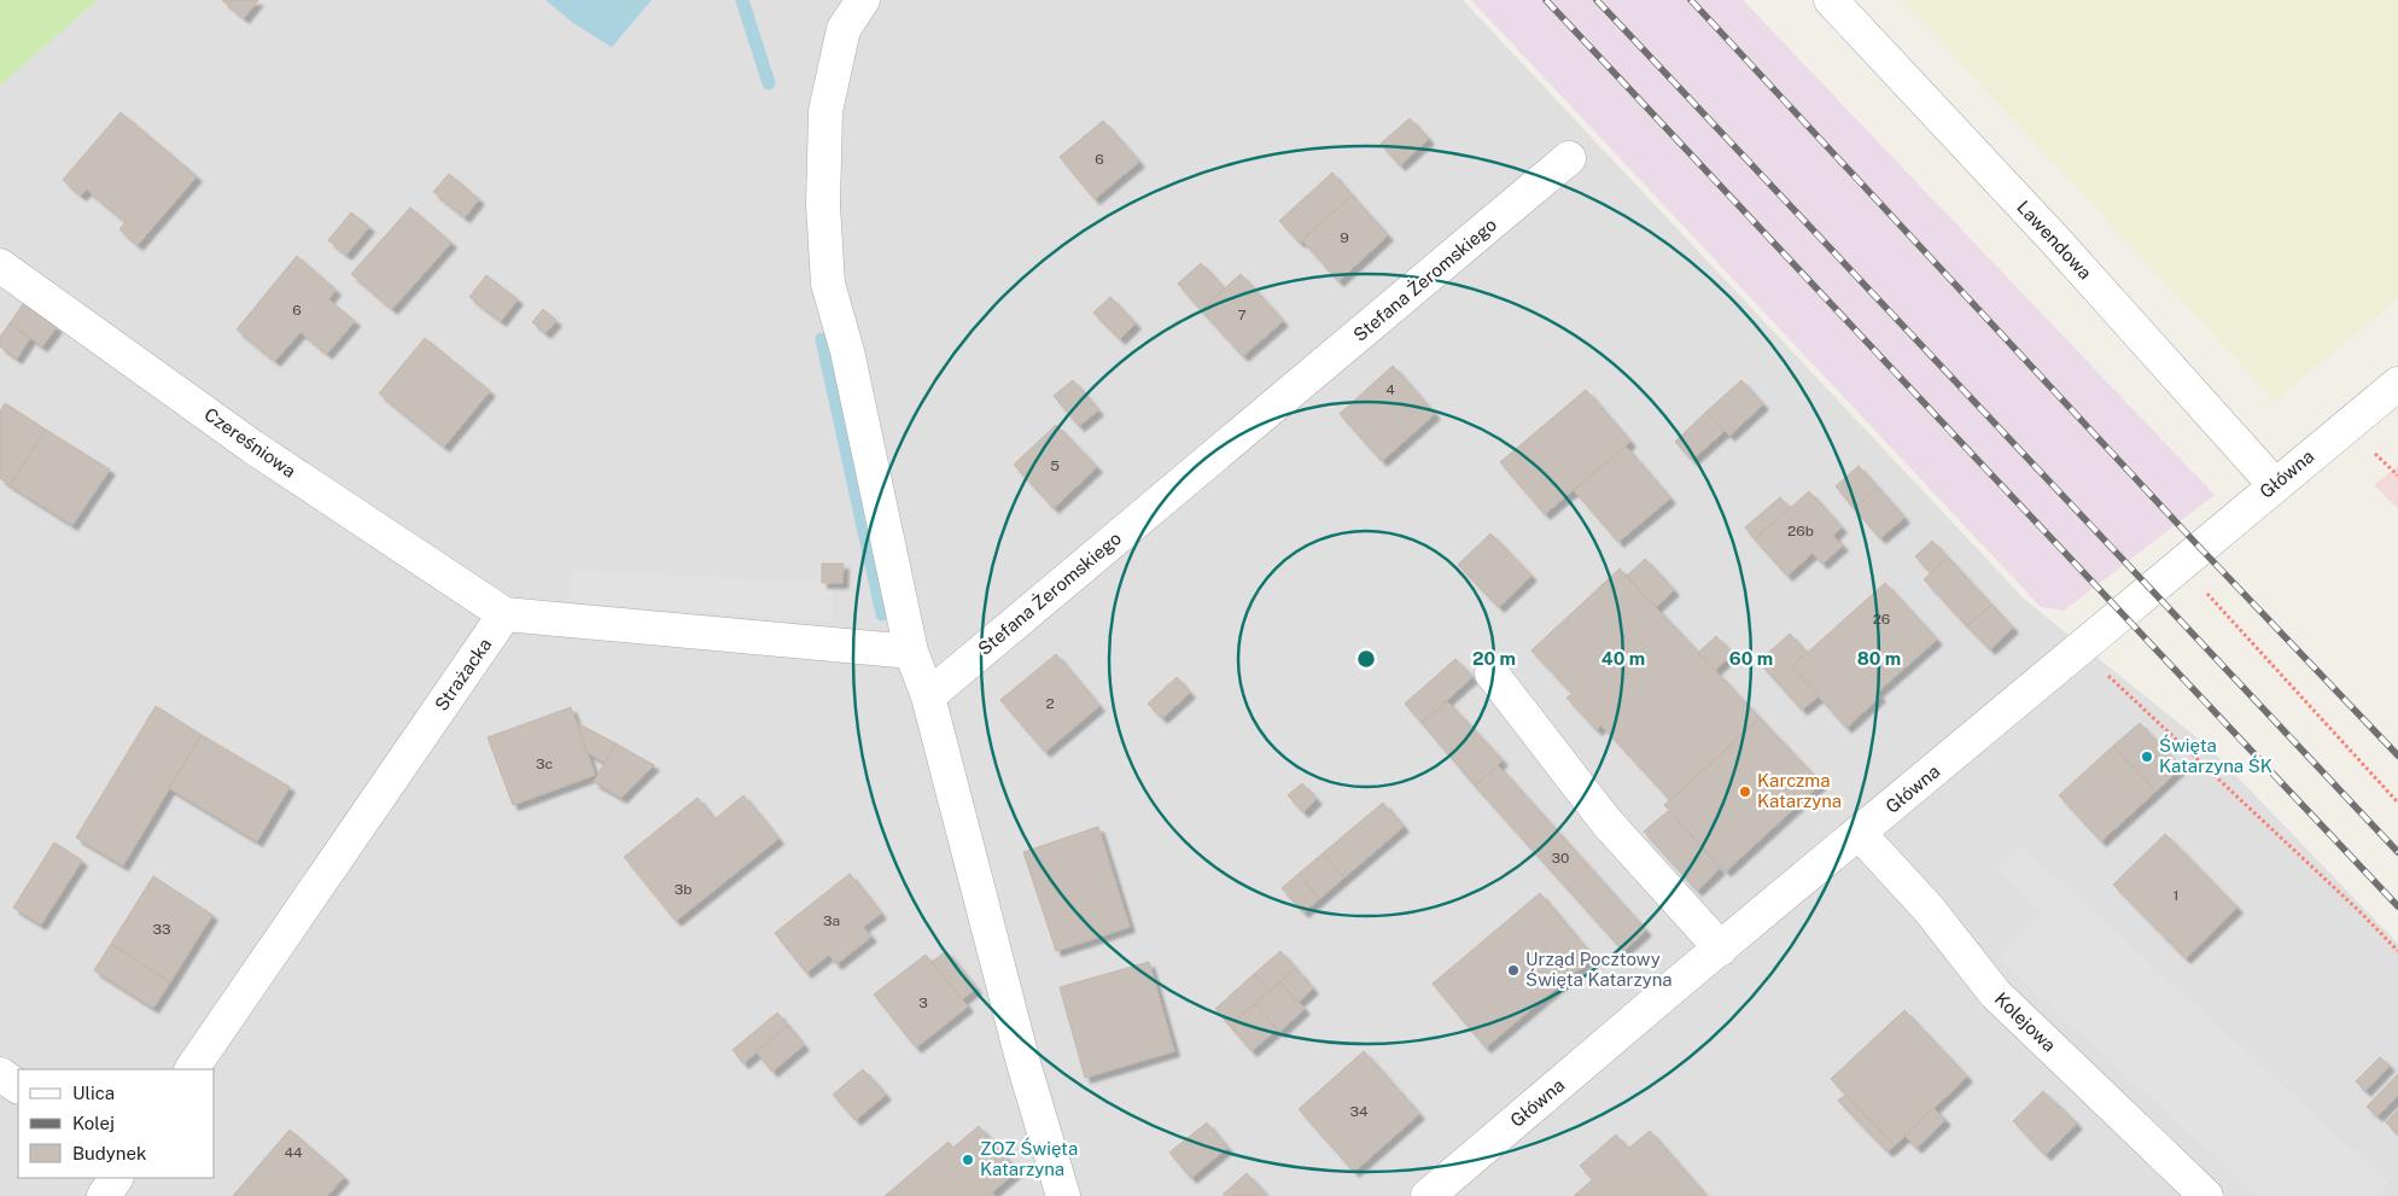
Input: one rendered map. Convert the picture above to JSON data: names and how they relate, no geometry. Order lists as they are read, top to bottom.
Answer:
{
  "streets": {
    "street": [
      "Lawendowa",
      "Stefana Żeromskiego",
      "Czereśniowa",
      "Główna",
      "Strażacka",
      "Kolejowa"
    ]
  },
  "crossings": [
    ["Lawendowa", "Główna"],
    ["Czereśniowa", "Strażacka"],
    ["Główna", "Kolejowa"]
  ],
  "places": [
    "Święta Katarzyna ŚK",
    "Karczma Katarzyna",
    "Urząd Pocztowy Święta Katarzyna",
    "ZOZ Święta Katarzyna"
  ],
  "house_numbers": [
    "6",
    "9",
    "6",
    "7",
    "4",
    "5",
    "26b",
    "26",
    "2",
    "3c",
    "30",
    "3b",
    "1",
    "3a",
    "33",
    "3",
    "34",
    "44"
  ],
  "legend": ["Ulica", "Kolej", "Budynek"],
  "rings": [
    "20 m",
    "40 m",
    "60 m",
    "80 m"
  ]
}
